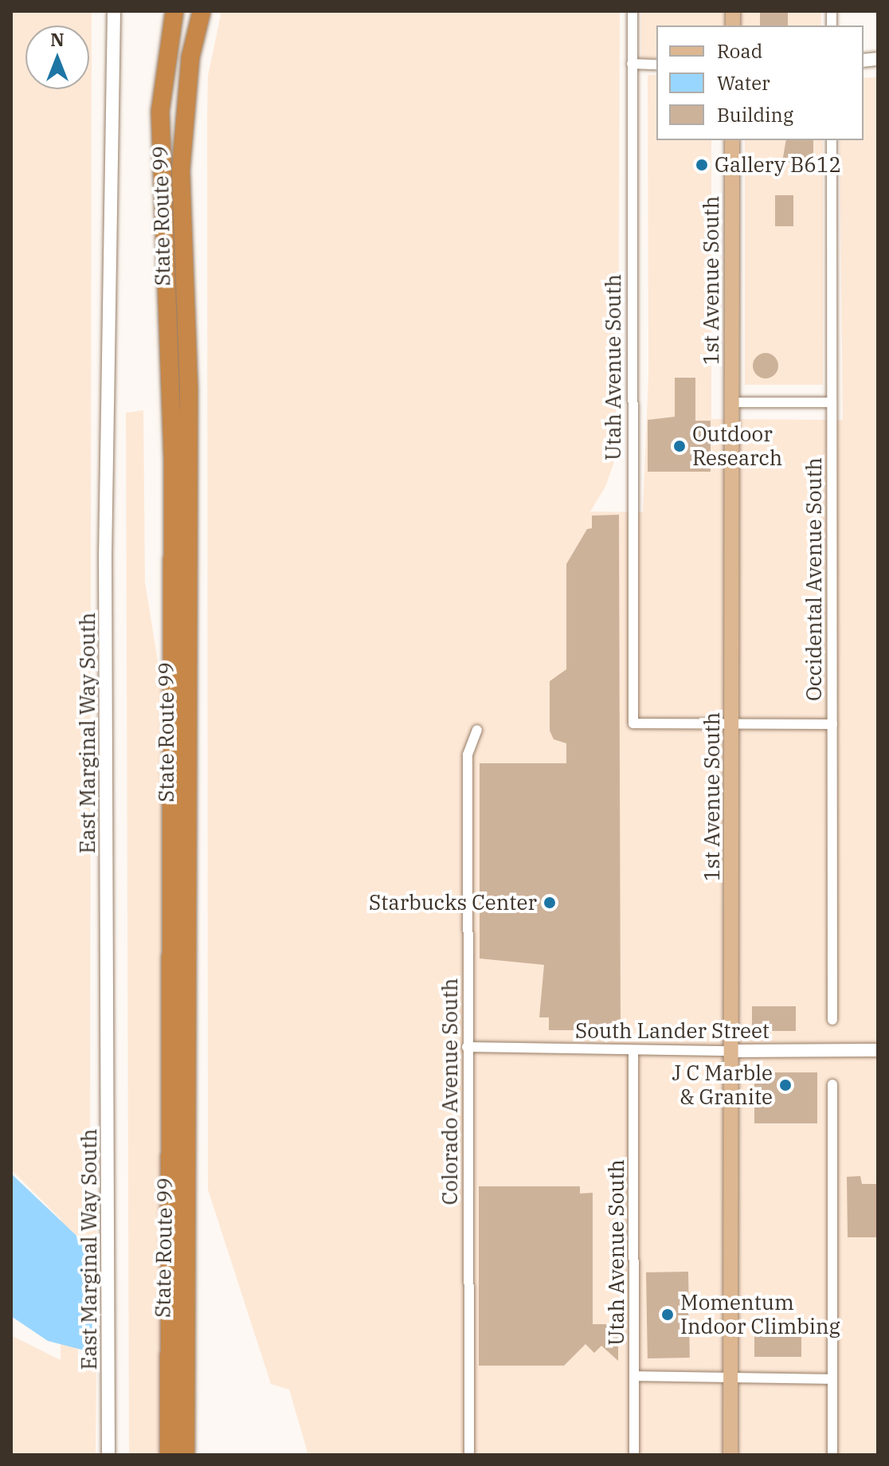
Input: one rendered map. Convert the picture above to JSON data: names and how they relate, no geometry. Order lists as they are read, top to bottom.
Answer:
{
  "streets": {
    "highway": ["State Route 99"],
    "main road": ["1st Avenue South", "East Marginal Way South", "South Lander Street"],
    "street": ["Utah Avenue South", "Occidental Avenue South", "Colorado Avenue South"]
  },
  "crossings": [
    ["1st Avenue South", "Utah Avenue South"],
    ["1st Avenue South", "South Lander Street"],
    ["Utah Avenue South", "South Lander Street"],
    ["South Lander Street", "Colorado Avenue South"]
  ],
  "places": [
    "Gallery B612",
    "Outdoor Research",
    "Starbucks Center",
    "J C Marble & Granite",
    "Momentum Indoor Climbing"
  ],
  "legend": ["Road", "Water", "Building"],
  "north": "top"
}
